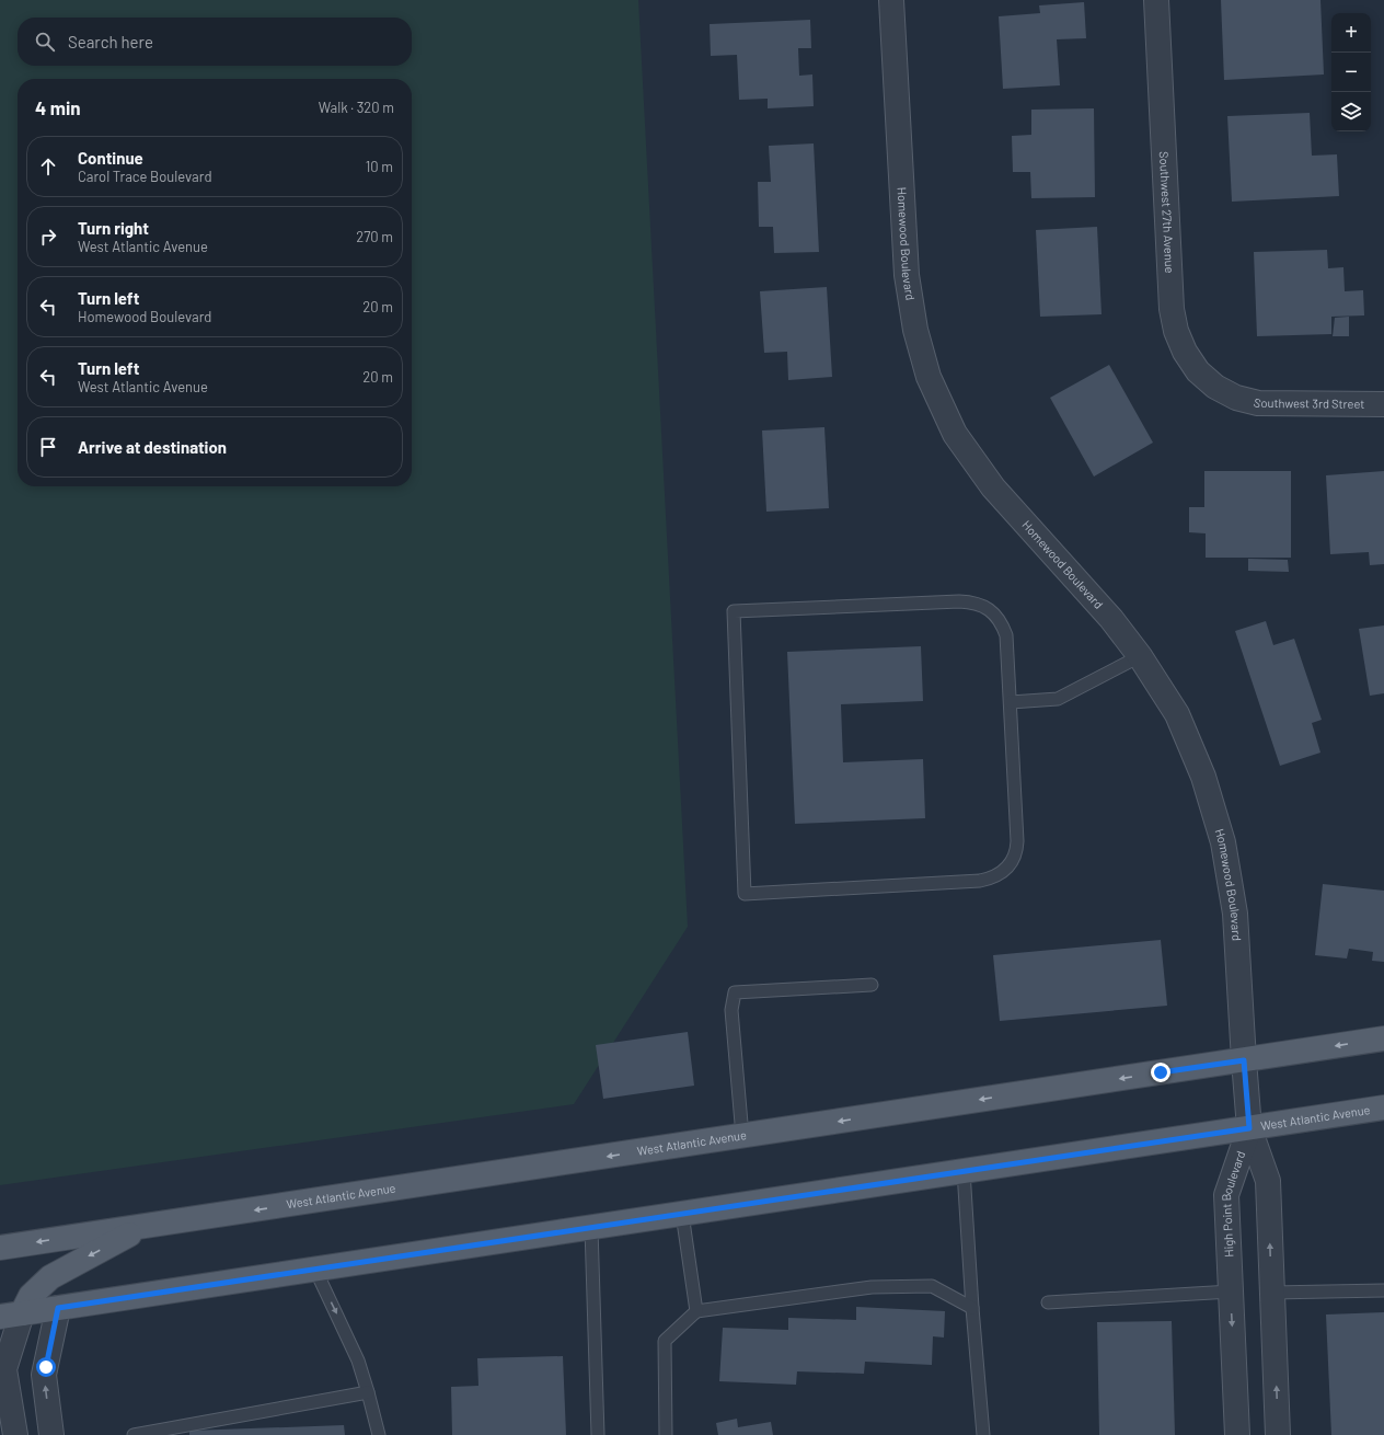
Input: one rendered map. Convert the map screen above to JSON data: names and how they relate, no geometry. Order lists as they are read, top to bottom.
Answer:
{
  "streets": {
    "main road": ["West Atlantic Avenue"],
    "street": [
      "Southwest 27th Avenue",
      "Homewood Boulevard",
      "Southwest 3rd Street",
      "High Point Boulevard"
    ]
  },
  "crossings": [
    ["Southwest 27th Avenue", "Southwest 3rd Street"],
    ["Homewood Boulevard", "West Atlantic Avenue"],
    ["Homewood Boulevard", "High Point Boulevard"],
    ["West Atlantic Avenue", "High Point Boulevard"]
  ],
  "page": {
    "map_buttons": ["+", "−"],
    "search": "Search here",
    "heading": ["4 min", "Walk · 320 m"],
    "list": [
      ["Continue", "Carol Trace Boulevard", "10 m"],
      ["Turn right", "West Atlantic Avenue", "270 m"],
      ["Turn left", "Homewood Boulevard", "20 m"],
      ["Turn left", "West Atlantic Avenue", "20 m"],
      "Arrive at destination"
    ]
  }
}
